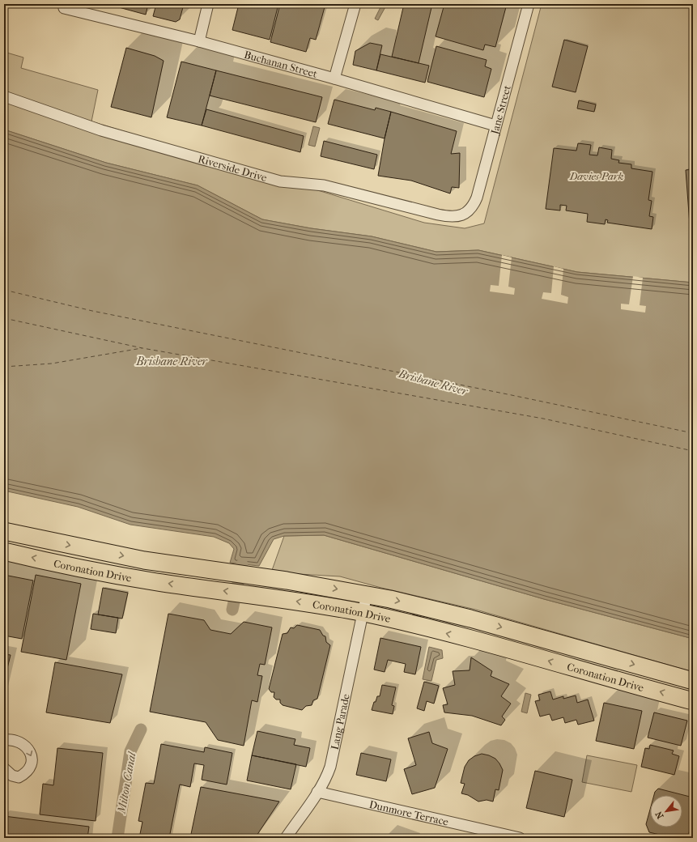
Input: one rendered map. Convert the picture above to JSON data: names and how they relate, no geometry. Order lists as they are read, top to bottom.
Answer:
{
  "streets": {
    "highway": ["Coronation Drive"],
    "street": [
      "Buchanan Street",
      "Jane Street",
      "Riverside Drive",
      "Lang Parade",
      "Dunmore Terrace"
    ]
  },
  "crossings": [
    ["Buchanan Street", "Jane Street"],
    ["Jane Street", "Riverside Drive"],
    ["Coronation Drive", "Lang Parade"],
    ["Lang Parade", "Dunmore Terrace"]
  ],
  "water": ["Brisbane River", "Milton Canal"],
  "parks": ["Davies Park"],
  "north": "bottom left"
}
